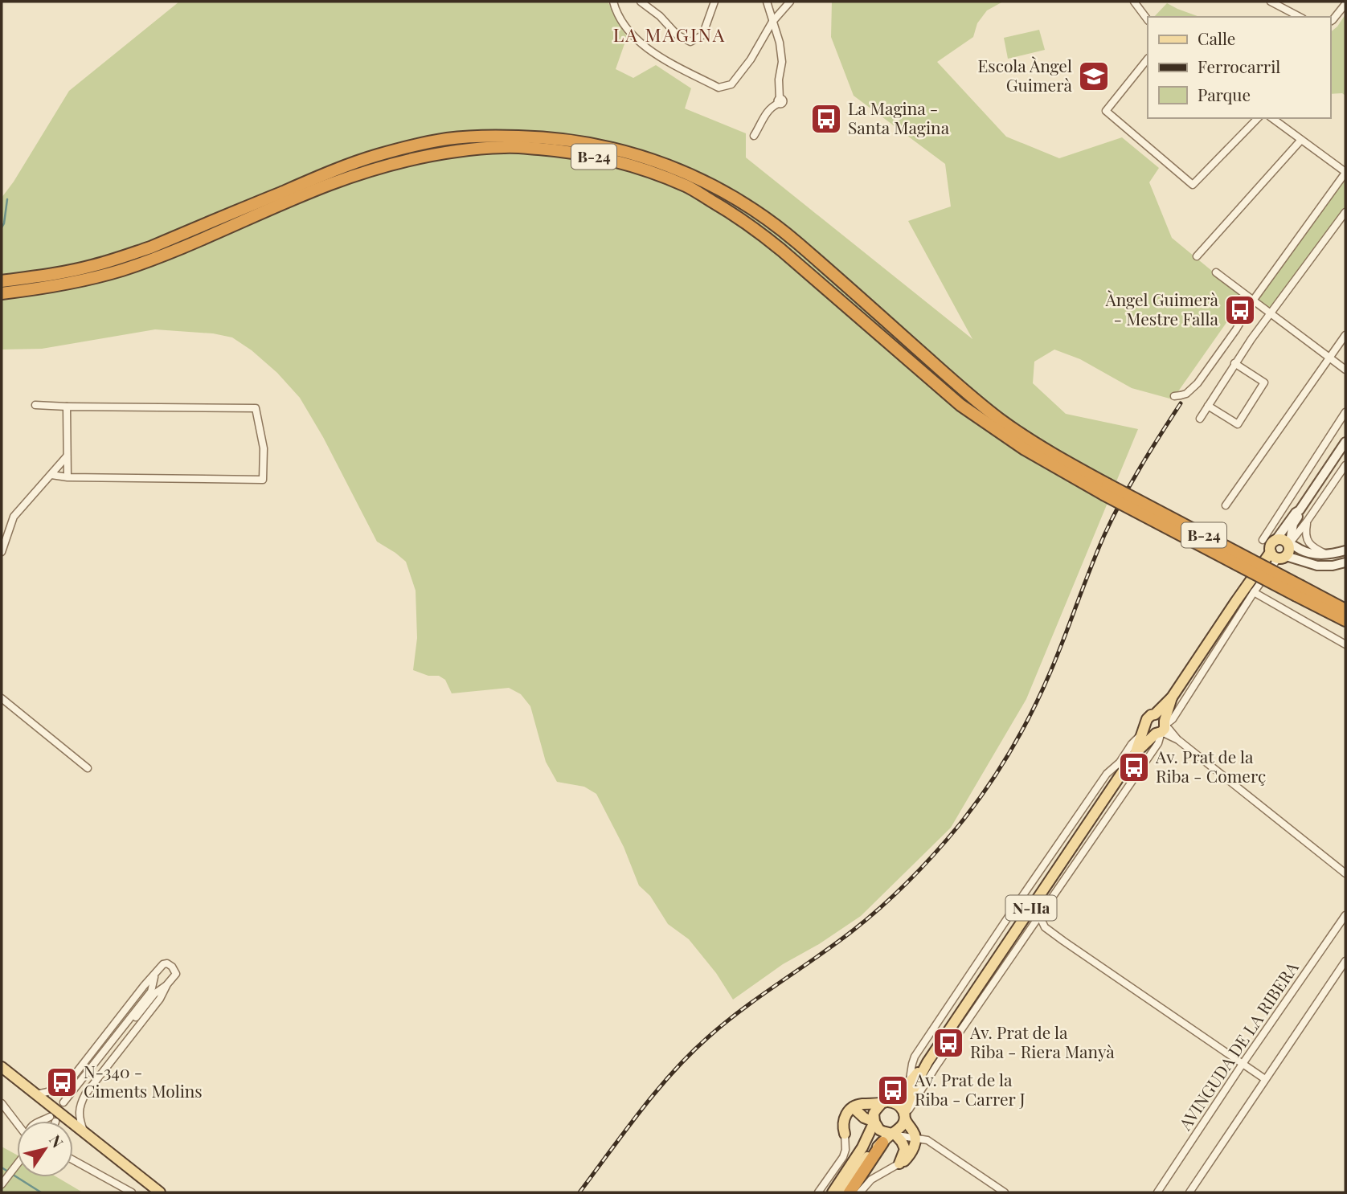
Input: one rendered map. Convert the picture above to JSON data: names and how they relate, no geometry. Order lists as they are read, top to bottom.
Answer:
{
  "streets": {
    "highway": ["B-24"],
    "main road": ["N-IIa"],
    "street": ["AVINGUDA DE LA RIBERA"]
  },
  "districts": ["LA MAGINA"],
  "places": {
    "school or university": ["Escola Àngel Guimerà"],
    "bus stop": [
      "La Magina - Santa Magina",
      "Àngel Guimerà - Mestre Falla",
      "Av. Prat de la Riba - Comerç",
      "Av. Prat de la Riba - Riera Manyà",
      "N-340 - Ciments Molins",
      "Av. Prat de la Riba - Carrer J"
    ]
  },
  "legend": ["Calle", "Ferrocarril", "Parque"],
  "north": "top right"
}
